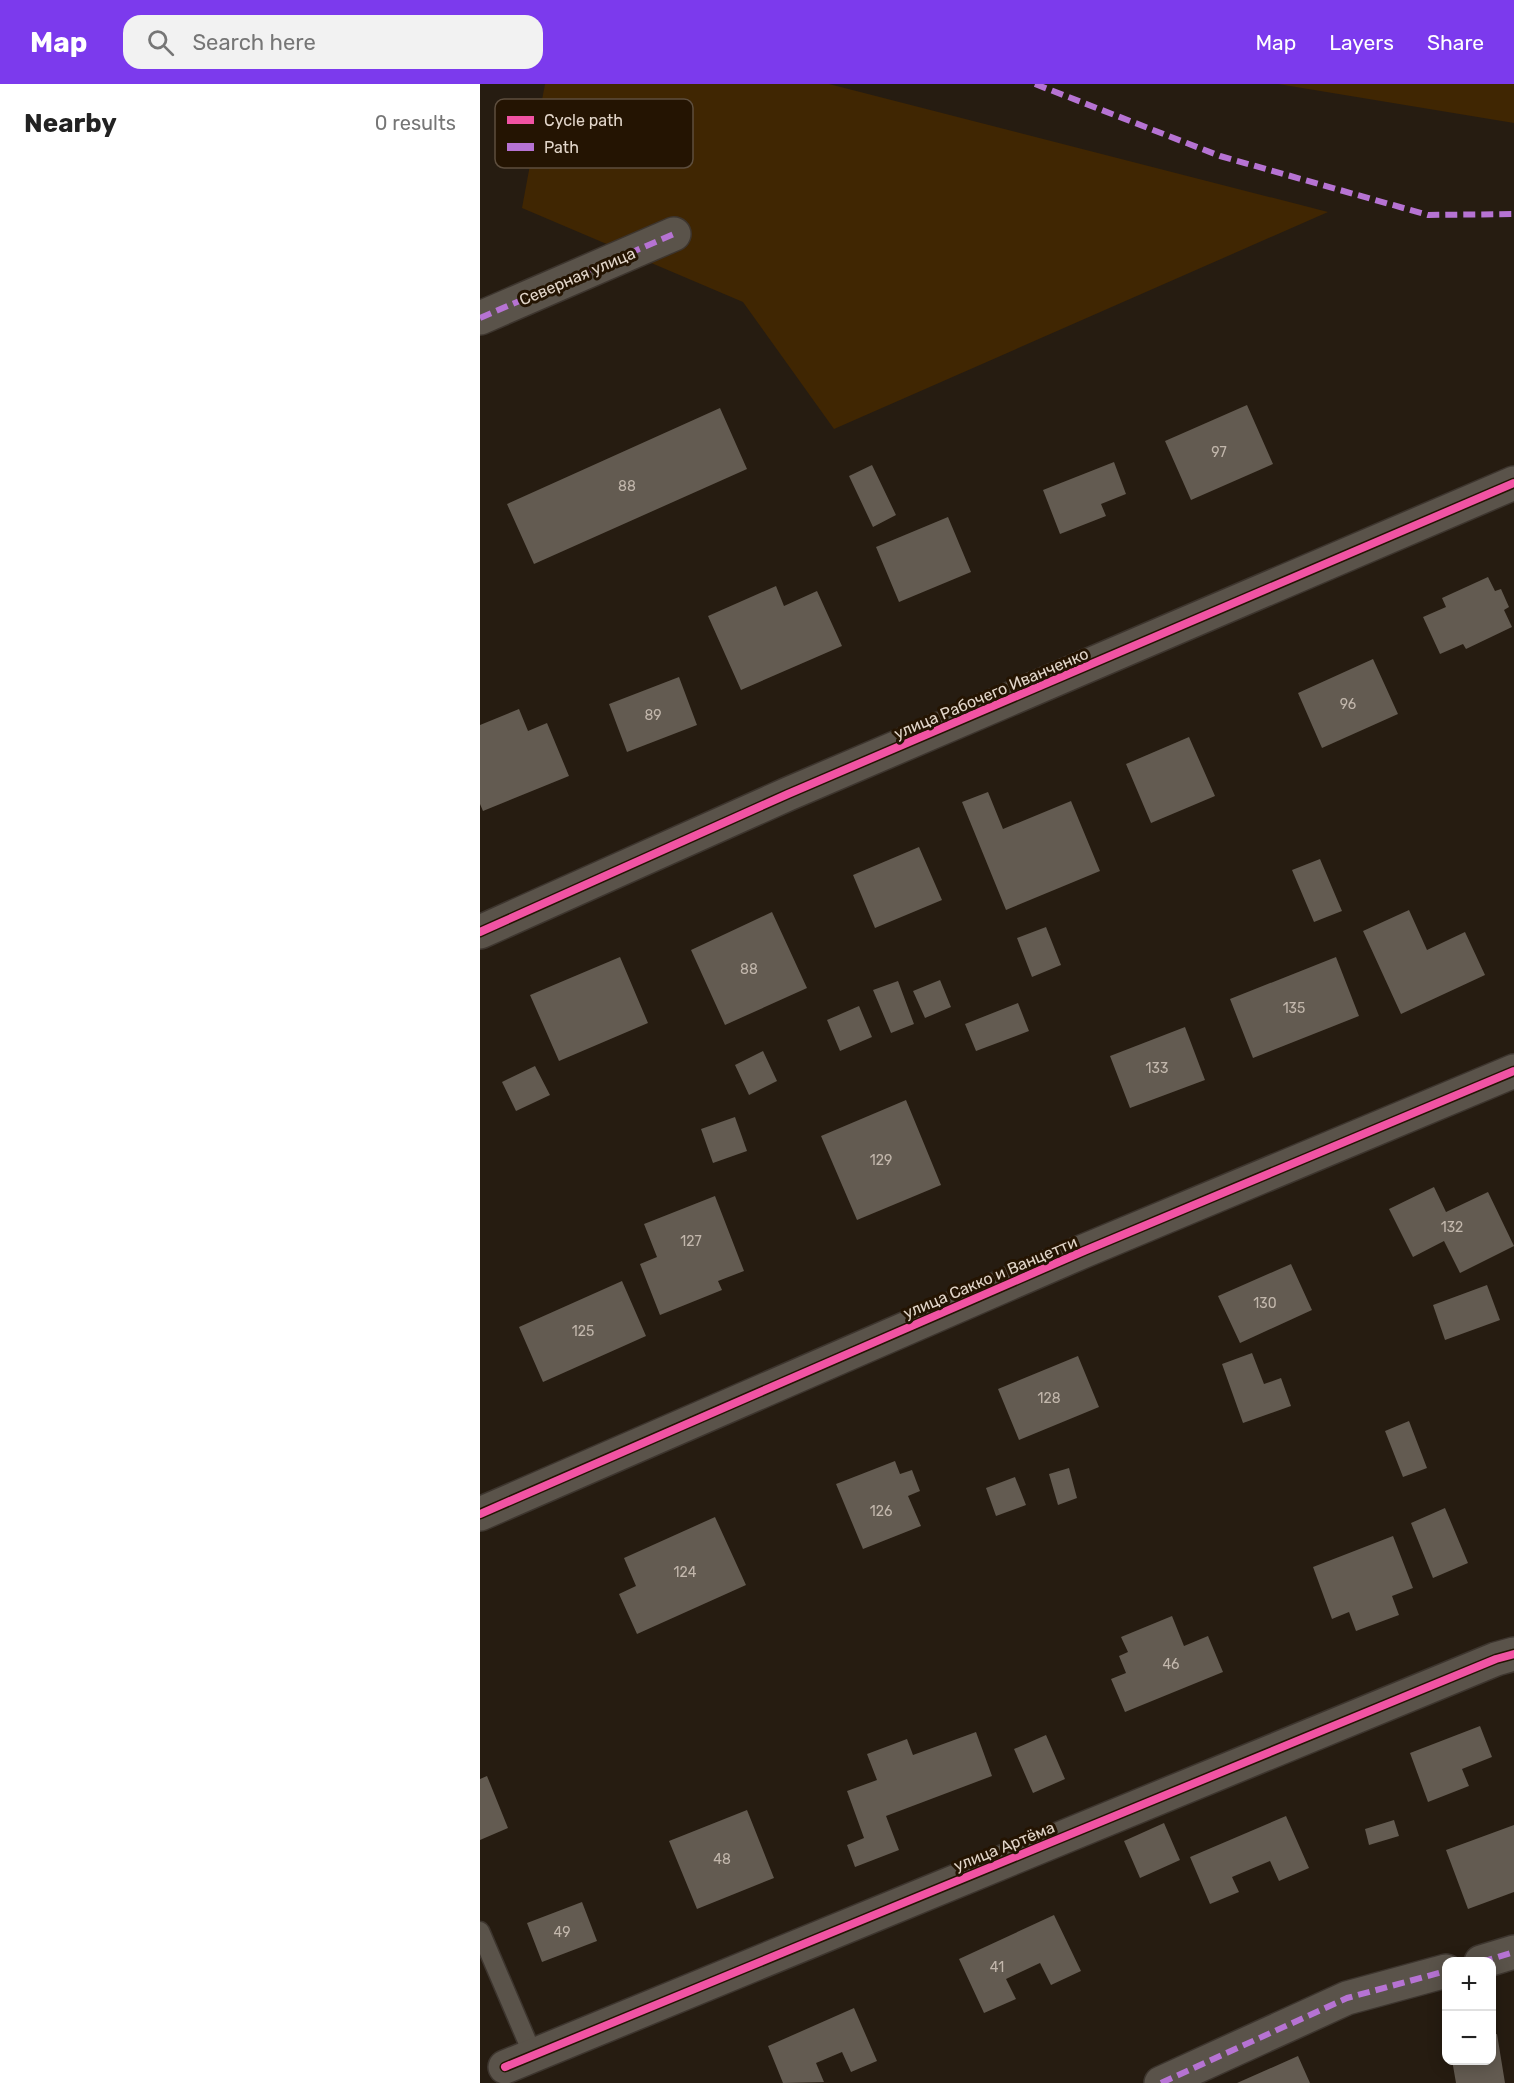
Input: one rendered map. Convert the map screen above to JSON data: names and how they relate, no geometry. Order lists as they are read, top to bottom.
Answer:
{
  "streets": {
    "street": [
      "Северная улица",
      "улица Рабочего Иванченко",
      "улица Сакко и Ванцетти",
      "улица Артёма"
    ]
  },
  "house_numbers": [
    "97",
    "88",
    "96",
    "89",
    "88",
    "135",
    "133",
    "129",
    "132",
    "127",
    "130",
    "125",
    "128",
    "126",
    "124",
    "46",
    "48",
    "49",
    "41"
  ],
  "legend": ["Cycle path", "Path"],
  "page": {
    "header": "Map",
    "search": "Search here",
    "nav": ["Map", "Layers", "Share"],
    "heading": ["Nearby", "0 results"],
    "map_buttons": ["+", "−"]
  }
}
